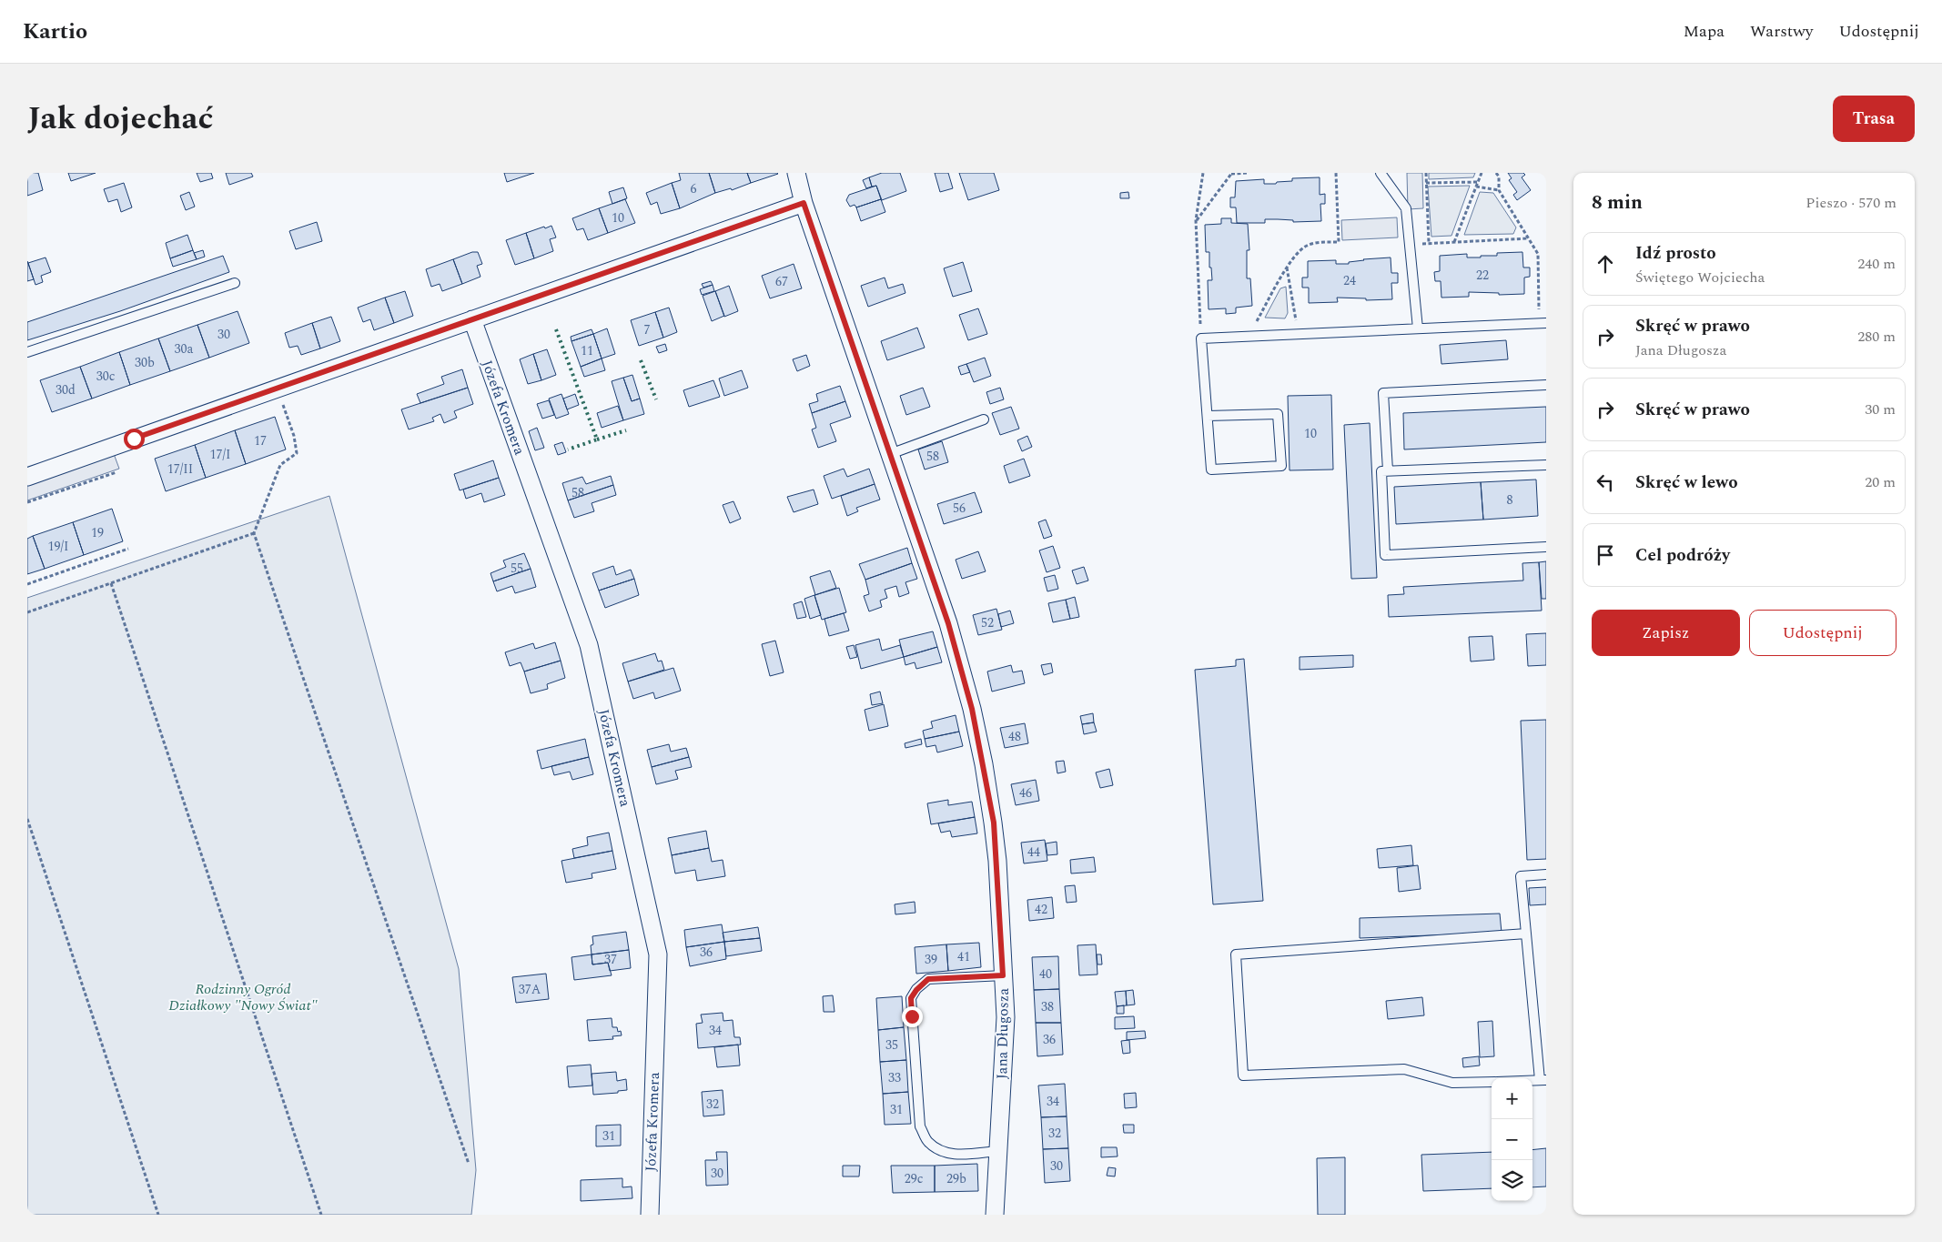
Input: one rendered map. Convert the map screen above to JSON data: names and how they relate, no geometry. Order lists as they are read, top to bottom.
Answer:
{
  "streets": {
    "street": ["Józefa Kromera", "Jana Długosza"]
  },
  "parks": ["Rodzinny Ogród Działkowy \"Nowy Świat\""],
  "house_numbers": [
    "6",
    "10",
    "22",
    "24",
    "67",
    "7",
    "30",
    "30a",
    "11",
    "30b",
    "30c",
    "30d",
    "10",
    "17",
    "17/I",
    "58",
    "17/II",
    "58",
    "8",
    "56",
    "19",
    "19/I",
    "55",
    "52",
    "48",
    "46",
    "44",
    "42",
    "36",
    "41",
    "37",
    "39",
    "40",
    "37A",
    "38",
    "34",
    "36",
    "35",
    "33",
    "34",
    "32",
    "31",
    "32",
    "31",
    "30",
    "30",
    "29c",
    "29b"
  ],
  "page": {
    "header": "Kartio",
    "nav": ["Mapa", "Warstwy", "Udostępnij"],
    "title": "Jak dojechać",
    "buttons": [
      "Trasa",
      ["Zapisz", "Udostępnij"]
    ],
    "heading": ["8 min", "Pieszo · 570 m"],
    "list": [
      ["Idź prosto", "Świętego Wojciecha", "240 m"],
      ["Skręć w prawo", "Jana Długosza", "280 m"],
      ["Skręć w prawo", "30 m"],
      ["Skręć w lewo", "20 m"],
      "Cel podróży"
    ],
    "map_buttons": ["+", "−"]
  }
}
